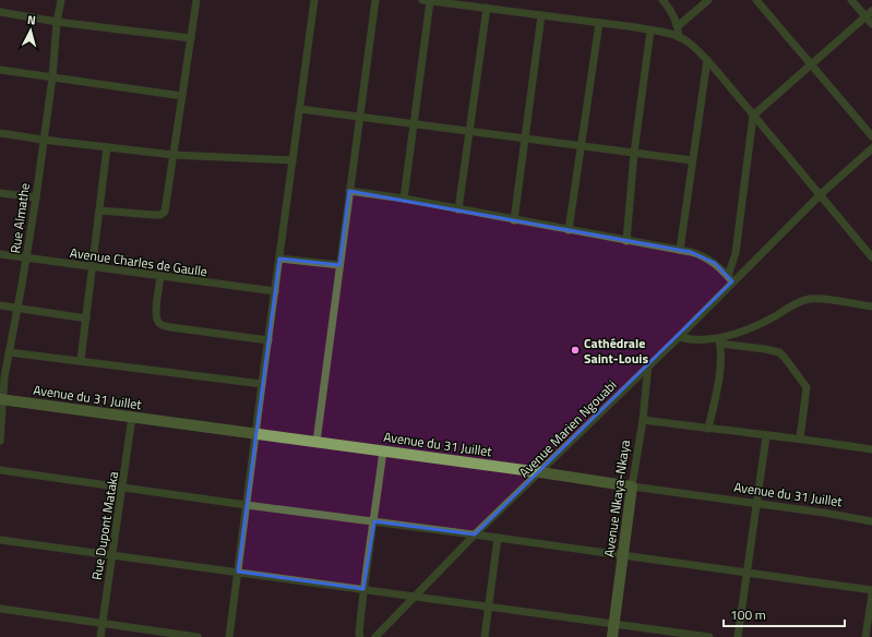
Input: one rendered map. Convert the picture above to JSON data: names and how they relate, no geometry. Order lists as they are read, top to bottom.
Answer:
{
  "streets": {
    "street": [
      "Rue Almathe",
      "Avenue Charles de Gaulle",
      "Avenue du 31 Juillet",
      "Avenue Marien Ngouabi",
      "Avenue Nkaya-Nkaya",
      "Rue Dupont Mataka"
    ]
  },
  "crossings": [
    ["Rue Almathe", "Avenue Charles de Gaulle"],
    ["Rue Almathe", "Avenue du 31 Juillet"],
    ["Avenue du 31 Juillet", "Avenue Marien Ngouabi"],
    ["Avenue du 31 Juillet", "Avenue Nkaya-Nkaya"],
    ["Avenue du 31 Juillet", "Rue Dupont Mataka"],
    ["Avenue Marien Ngouabi", "Avenue Nkaya-Nkaya"]
  ],
  "places": ["Cathédrale Saint-Louis"],
  "scale_bar": "100 m",
  "north": "top"
}
